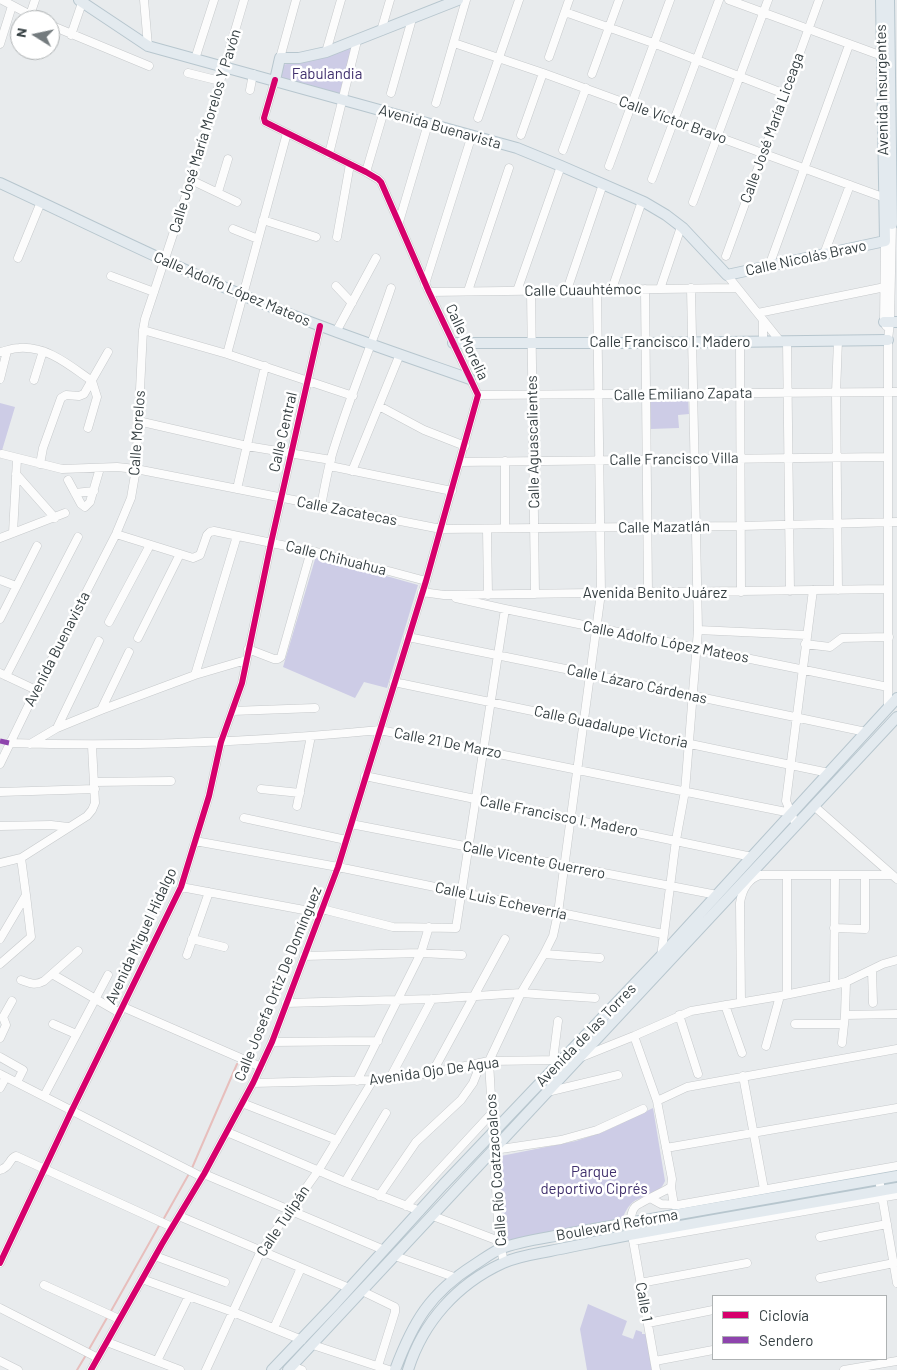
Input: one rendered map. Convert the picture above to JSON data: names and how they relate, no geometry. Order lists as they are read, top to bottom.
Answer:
{
  "streets": {
    "main road": [
      "Avenida Insurgentes",
      "Avenida Buenavista",
      "Calle Nicolás Bravo",
      "Calle Adolfo López Mateos",
      "Calle Francisco I. Madero",
      "Avenida de las Torres",
      "Boulevard Reforma"
    ],
    "street": [
      "Calle Víctor Bravo",
      "Calle José María Liceaga",
      "Calle José María Morelos Y Pavón",
      "Calle Cuauhtémoc",
      "Calle Morelia",
      "Calle Emiliano Zapata",
      "Calle Central",
      "Calle Morelos",
      "Calle Aguascalientes",
      "Calle Francisco Villa",
      "Calle Zacatecas",
      "Calle Mazatlán",
      "Calle Chihuahua",
      "Avenida Benito Juárez",
      "Calle Lázaro Cárdenas",
      "Calle Guadalupe Victoria",
      "Calle 21 De Marzo",
      "Calle Vicente Guerrero",
      "Calle Luis Echeverría",
      "Avenida Miguel Hidalgo",
      "Calle Josefa Ortiz De Domínguez",
      "Avenida Ojo De Agua",
      "Calle Río Coatzacoalcos",
      "Calle Tulipán",
      "Calle 1"
    ]
  },
  "crossings": [
    ["Avenida Insurgentes", "Calle Víctor Bravo"],
    ["Avenida Insurgentes", "Calle Nicolás Bravo"],
    ["Avenida Insurgentes", "Calle Adolfo López Mateos"],
    ["Avenida Insurgentes", "Calle Francisco I. Madero"],
    ["Avenida Insurgentes", "Calle Emiliano Zapata"],
    ["Avenida Insurgentes", "Calle Francisco Villa"],
    ["Avenida Insurgentes", "Calle Mazatlán"],
    ["Avenida Insurgentes", "Avenida Benito Juárez"],
    ["Avenida Insurgentes", "Avenida de las Torres"],
    ["Calle Víctor Bravo", "Calle José María Liceaga"],
    ["Avenida Buenavista", "Calle José María Morelos Y Pavón"],
    ["Avenida Buenavista", "Calle Nicolás Bravo"],
    ["Avenida Buenavista", "Calle Cuauhtémoc"],
    ["Avenida Buenavista", "Calle Francisco I. Madero"],
    ["Avenida Buenavista", "Calle Morelos"],
    ["Avenida Buenavista", "Calle Chihuahua"],
    ["Avenida Buenavista", "Calle 21 De Marzo"],
    ["Calle José María Morelos Y Pavón", "Calle Adolfo López Mateos"],
    ["Calle José María Morelos Y Pavón", "Calle Morelos"],
    ["Calle Adolfo López Mateos", "Calle Morelia"],
    ["Calle Adolfo López Mateos", "Calle Central"],
    ["Calle Adolfo López Mateos", "Avenida Benito Juárez"],
    ["Calle Adolfo López Mateos", "Calle Río Coatzacoalcos"],
    ["Calle Cuauhtémoc", "Calle Morelia"],
    ["Calle Cuauhtémoc", "Calle Aguascalientes"],
    ["Calle Cuauhtémoc", "Calle Río Coatzacoalcos"],
    ["Calle Morelia", "Calle Francisco I. Madero"],
    ["Calle Morelia", "Calle Emiliano Zapata"],
    ["Calle Morelia", "Calle Francisco Villa"],
    ["Calle Morelia", "Calle Zacatecas"],
    ["Calle Morelia", "Calle Mazatlán"],
    ["Calle Morelia", "Calle Chihuahua"],
    ["Calle Morelia", "Calle Josefa Ortiz De Domínguez"],
    ["Calle Francisco I. Madero", "Calle Aguascalientes"],
    ["Calle Francisco I. Madero", "Calle Josefa Ortiz De Domínguez"],
    ["Calle Francisco I. Madero", "Avenida de las Torres"],
    ["Calle Francisco I. Madero", "Calle Río Coatzacoalcos"],
    ["Calle Emiliano Zapata", "Calle Aguascalientes"],
    ["Calle Emiliano Zapata", "Calle Río Coatzacoalcos"],
    ["Calle Central", "Calle Zacatecas"],
    ["Calle Central", "Calle Chihuahua"],
    ["Calle Central", "Avenida Miguel Hidalgo"],
    ["Calle Morelos", "Calle Zacatecas"],
    ["Calle Morelos", "Calle Chihuahua"],
    ["Calle Aguascalientes", "Calle Francisco Villa"],
    ["Calle Aguascalientes", "Calle Mazatlán"],
    ["Calle Aguascalientes", "Avenida Benito Juárez"],
    ["Calle Francisco Villa", "Calle Río Coatzacoalcos"],
    ["Calle Zacatecas", "Calle Mazatlán"],
    ["Calle Mazatlán", "Calle Río Coatzacoalcos"],
    ["Calle Chihuahua", "Avenida Miguel Hidalgo"],
    ["Calle Chihuahua", "Calle Josefa Ortiz De Domínguez"],
    ["Avenida Benito Juárez", "Calle Josefa Ortiz De Domínguez"],
    ["Avenida Benito Juárez", "Calle Río Coatzacoalcos"],
    ["Calle Lázaro Cárdenas", "Calle Josefa Ortiz De Domínguez"],
    ["Calle Lázaro Cárdenas", "Avenida de las Torres"],
    ["Calle Lázaro Cárdenas", "Calle Río Coatzacoalcos"],
    ["Calle Guadalupe Victoria", "Calle Josefa Ortiz De Domínguez"],
    ["Calle Guadalupe Victoria", "Avenida de las Torres"],
    ["Calle Guadalupe Victoria", "Calle Río Coatzacoalcos"],
    ["Calle 21 De Marzo", "Avenida Miguel Hidalgo"],
    ["Calle 21 De Marzo", "Calle Josefa Ortiz De Domínguez"],
    ["Calle 21 De Marzo", "Avenida de las Torres"],
    ["Calle 21 De Marzo", "Calle Río Coatzacoalcos"],
    ["Calle Vicente Guerrero", "Calle Josefa Ortiz De Domínguez"],
    ["Calle Vicente Guerrero", "Avenida de las Torres"],
    ["Calle Vicente Guerrero", "Calle Río Coatzacoalcos"],
    ["Calle Luis Echeverría", "Calle Josefa Ortiz De Domínguez"],
    ["Calle Luis Echeverría", "Calle Río Coatzacoalcos"],
    ["Calle Josefa Ortiz De Domínguez", "Avenida Ojo De Agua"],
    ["Avenida de las Torres", "Avenida Ojo De Agua"],
    ["Avenida de las Torres", "Calle Río Coatzacoalcos"],
    ["Avenida Ojo De Agua", "Calle Río Coatzacoalcos"],
    ["Avenida Ojo De Agua", "Calle Tulipán"],
    ["Calle Río Coatzacoalcos", "Boulevard Reforma"],
    ["Boulevard Reforma", "Calle 1"]
  ],
  "parks": ["Fabulandia", "Parque deportivo Ciprés"],
  "legend": ["Ciclovía", "Sendero"],
  "north": "left"
}
